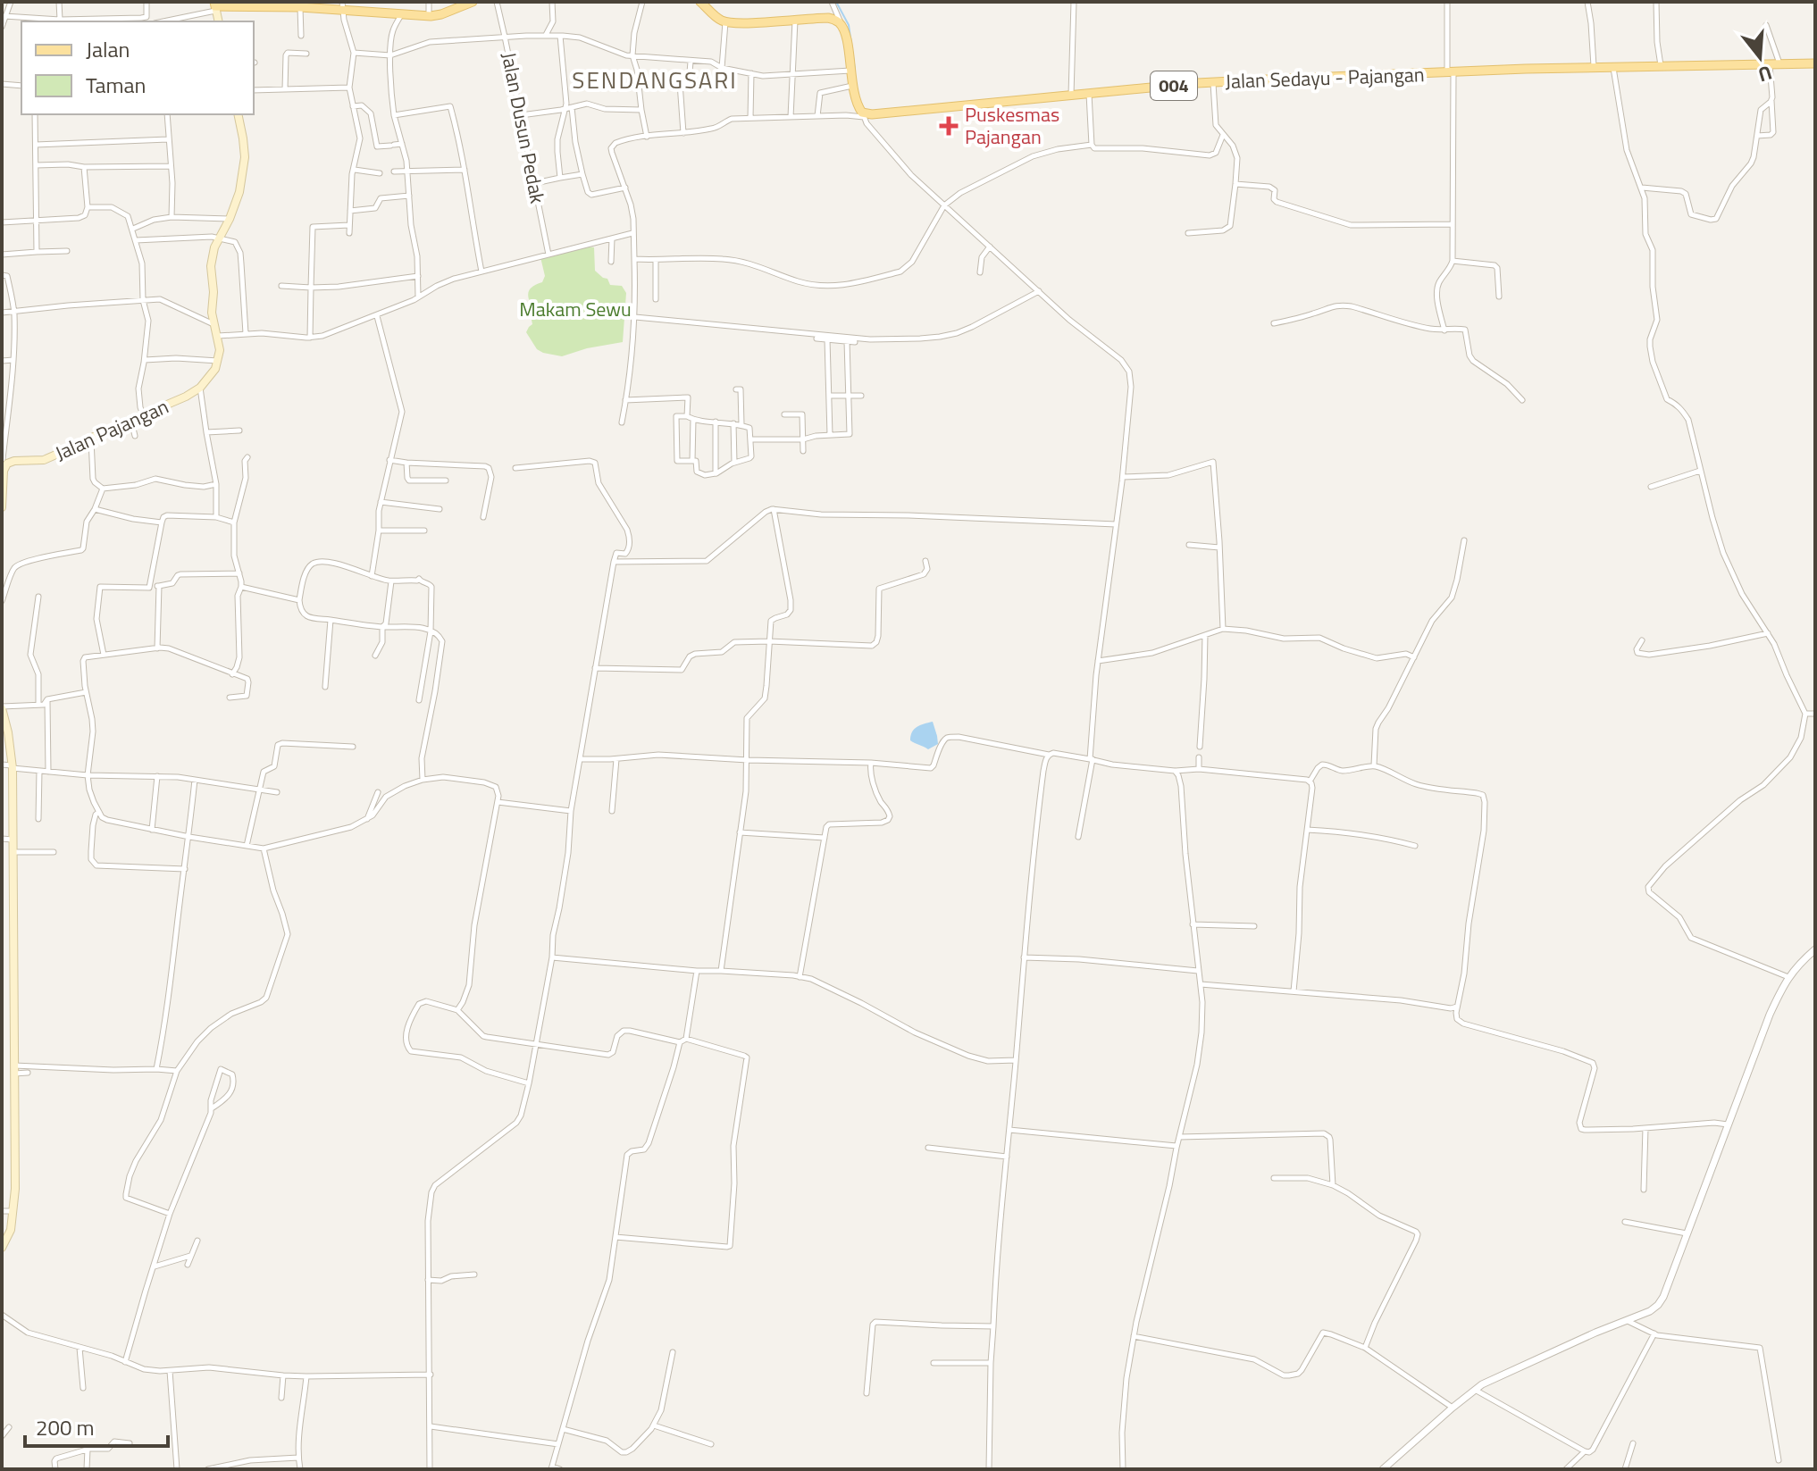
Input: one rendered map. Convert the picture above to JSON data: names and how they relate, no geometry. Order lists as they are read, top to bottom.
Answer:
{
  "streets": {
    "main road": ["Jalan Sedayu - Pajangan", "004", "Jalan Pajangan"],
    "street": ["Jalan Dusun Pedak"]
  },
  "districts": ["SENDANGSARI"],
  "parks": ["Makam Sewu"],
  "places": {
    "health": ["Puskesmas Pajangan"]
  },
  "legend": ["Jalan", "Taman"],
  "scale_bar": "200 m",
  "north": "bottom"
}
